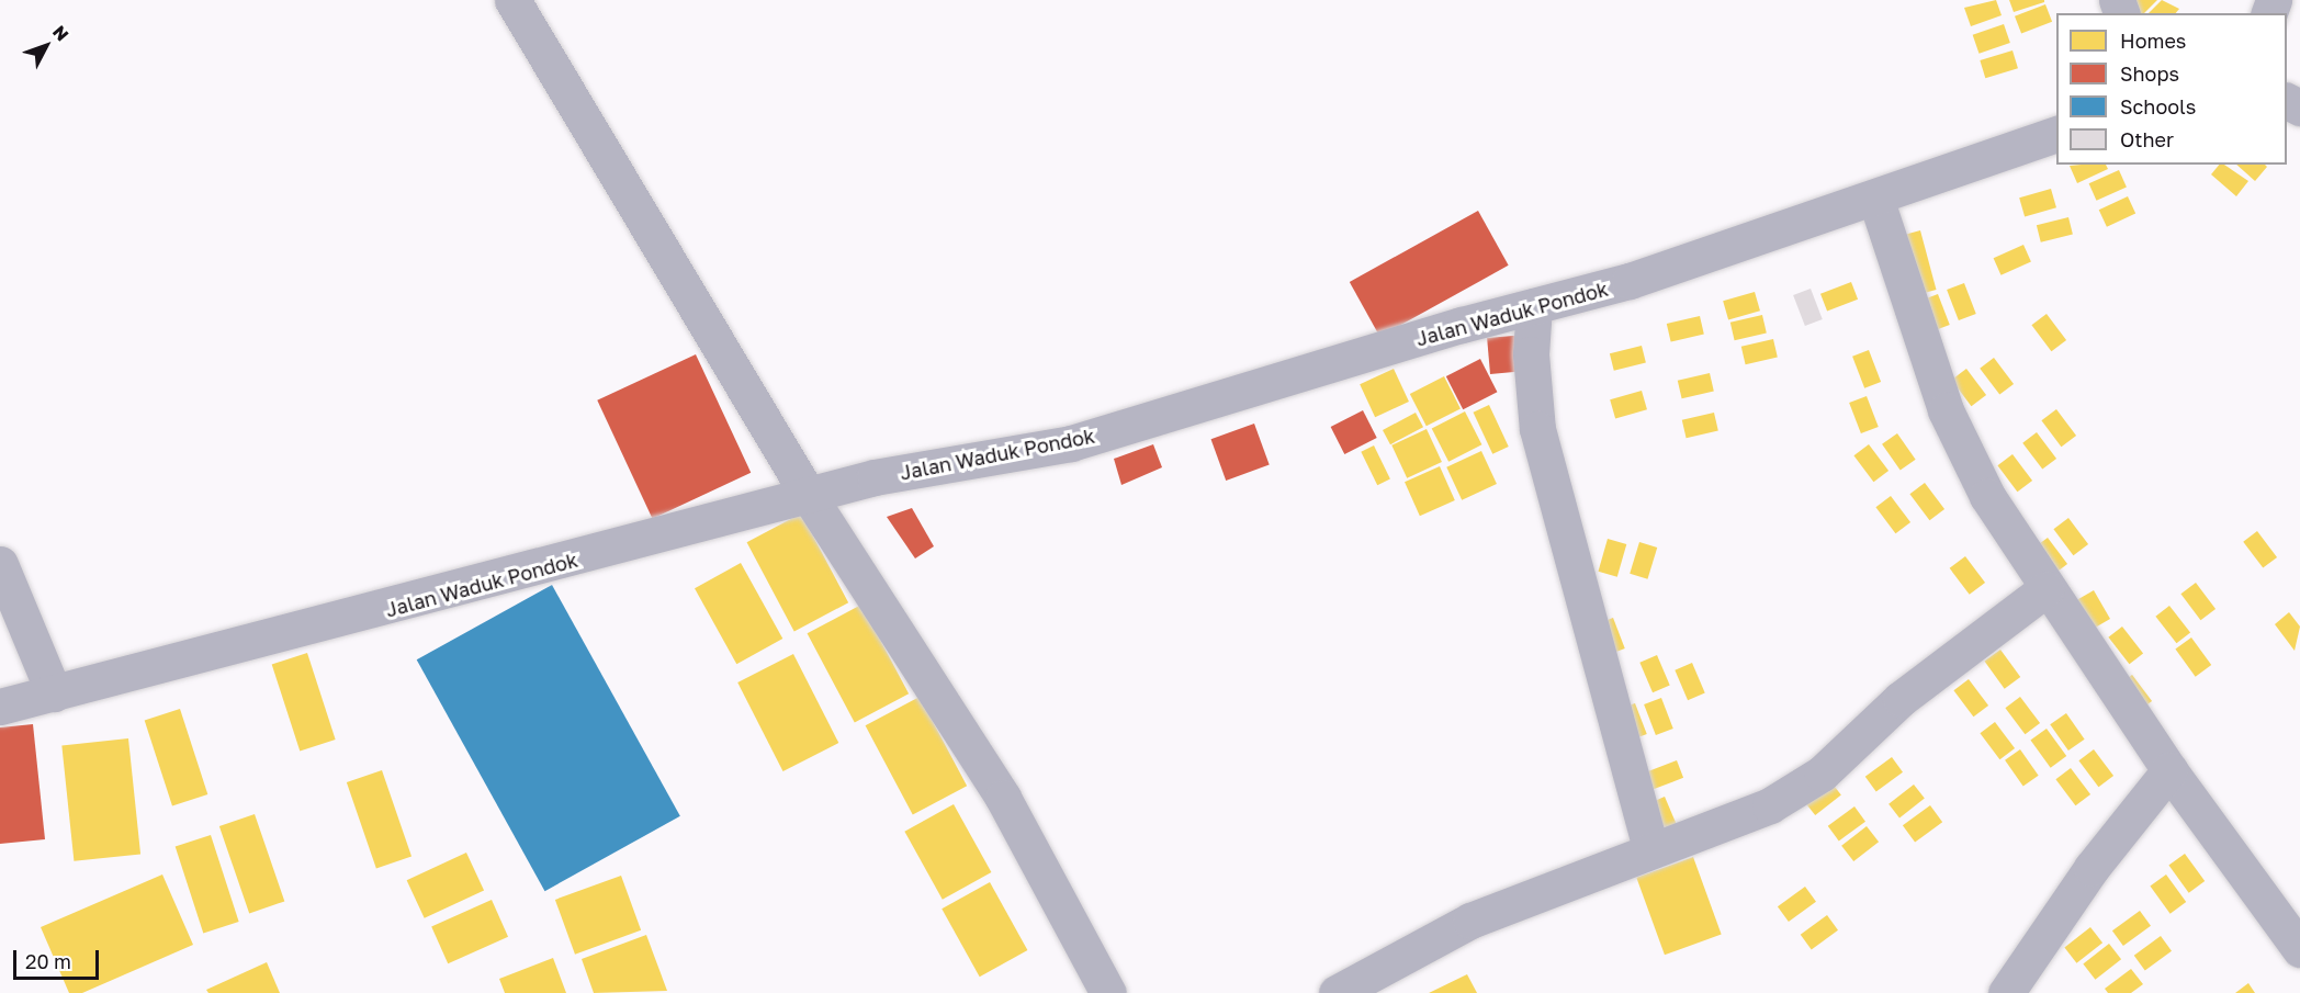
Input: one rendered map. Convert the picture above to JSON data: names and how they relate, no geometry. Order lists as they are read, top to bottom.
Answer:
{
  "streets": {
    "street": ["Jalan Waduk Pondok"]
  },
  "legend": [
    "Homes",
    "Shops",
    "Schools",
    "Other"
  ],
  "scale_bar": "20 m",
  "north": "top right"
}
